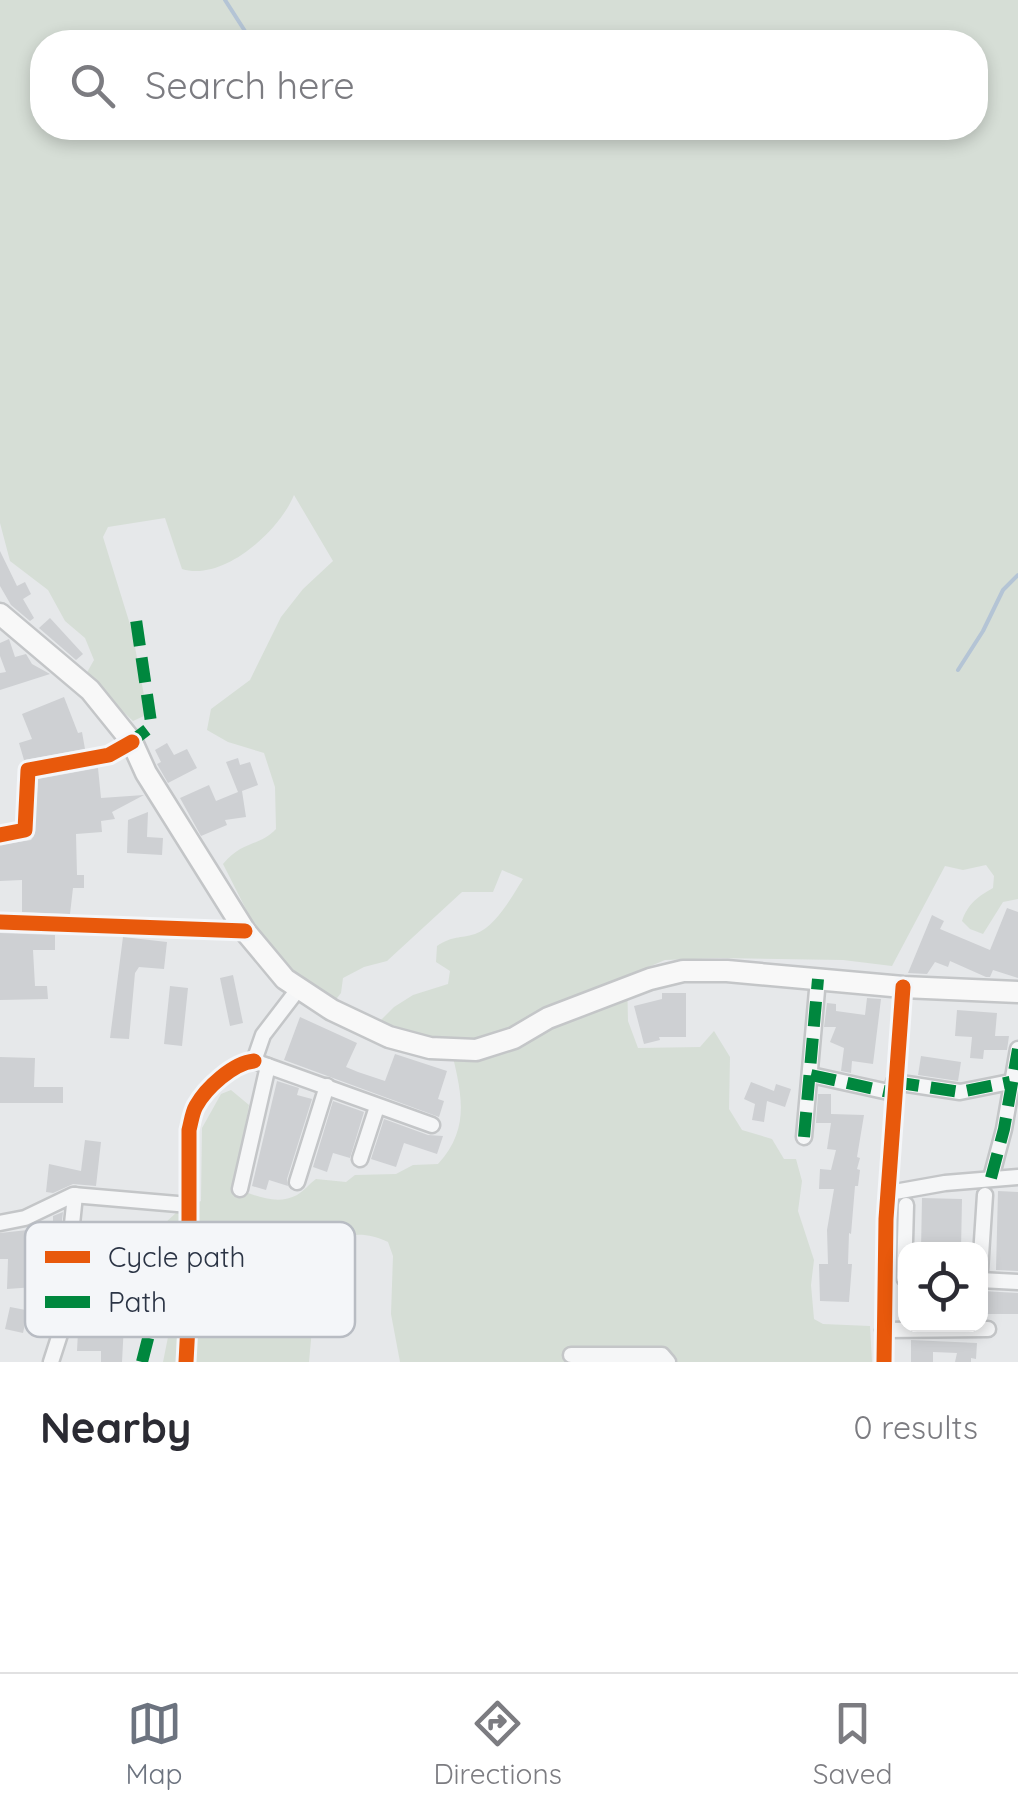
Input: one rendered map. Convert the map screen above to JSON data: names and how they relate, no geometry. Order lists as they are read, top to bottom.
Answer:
{
  "legend": ["Cycle path", "Path"],
  "page": {
    "search": "Search here",
    "heading": ["Nearby", "0 results"],
    "nav": ["Map", "Directions", "Saved"]
  }
}
